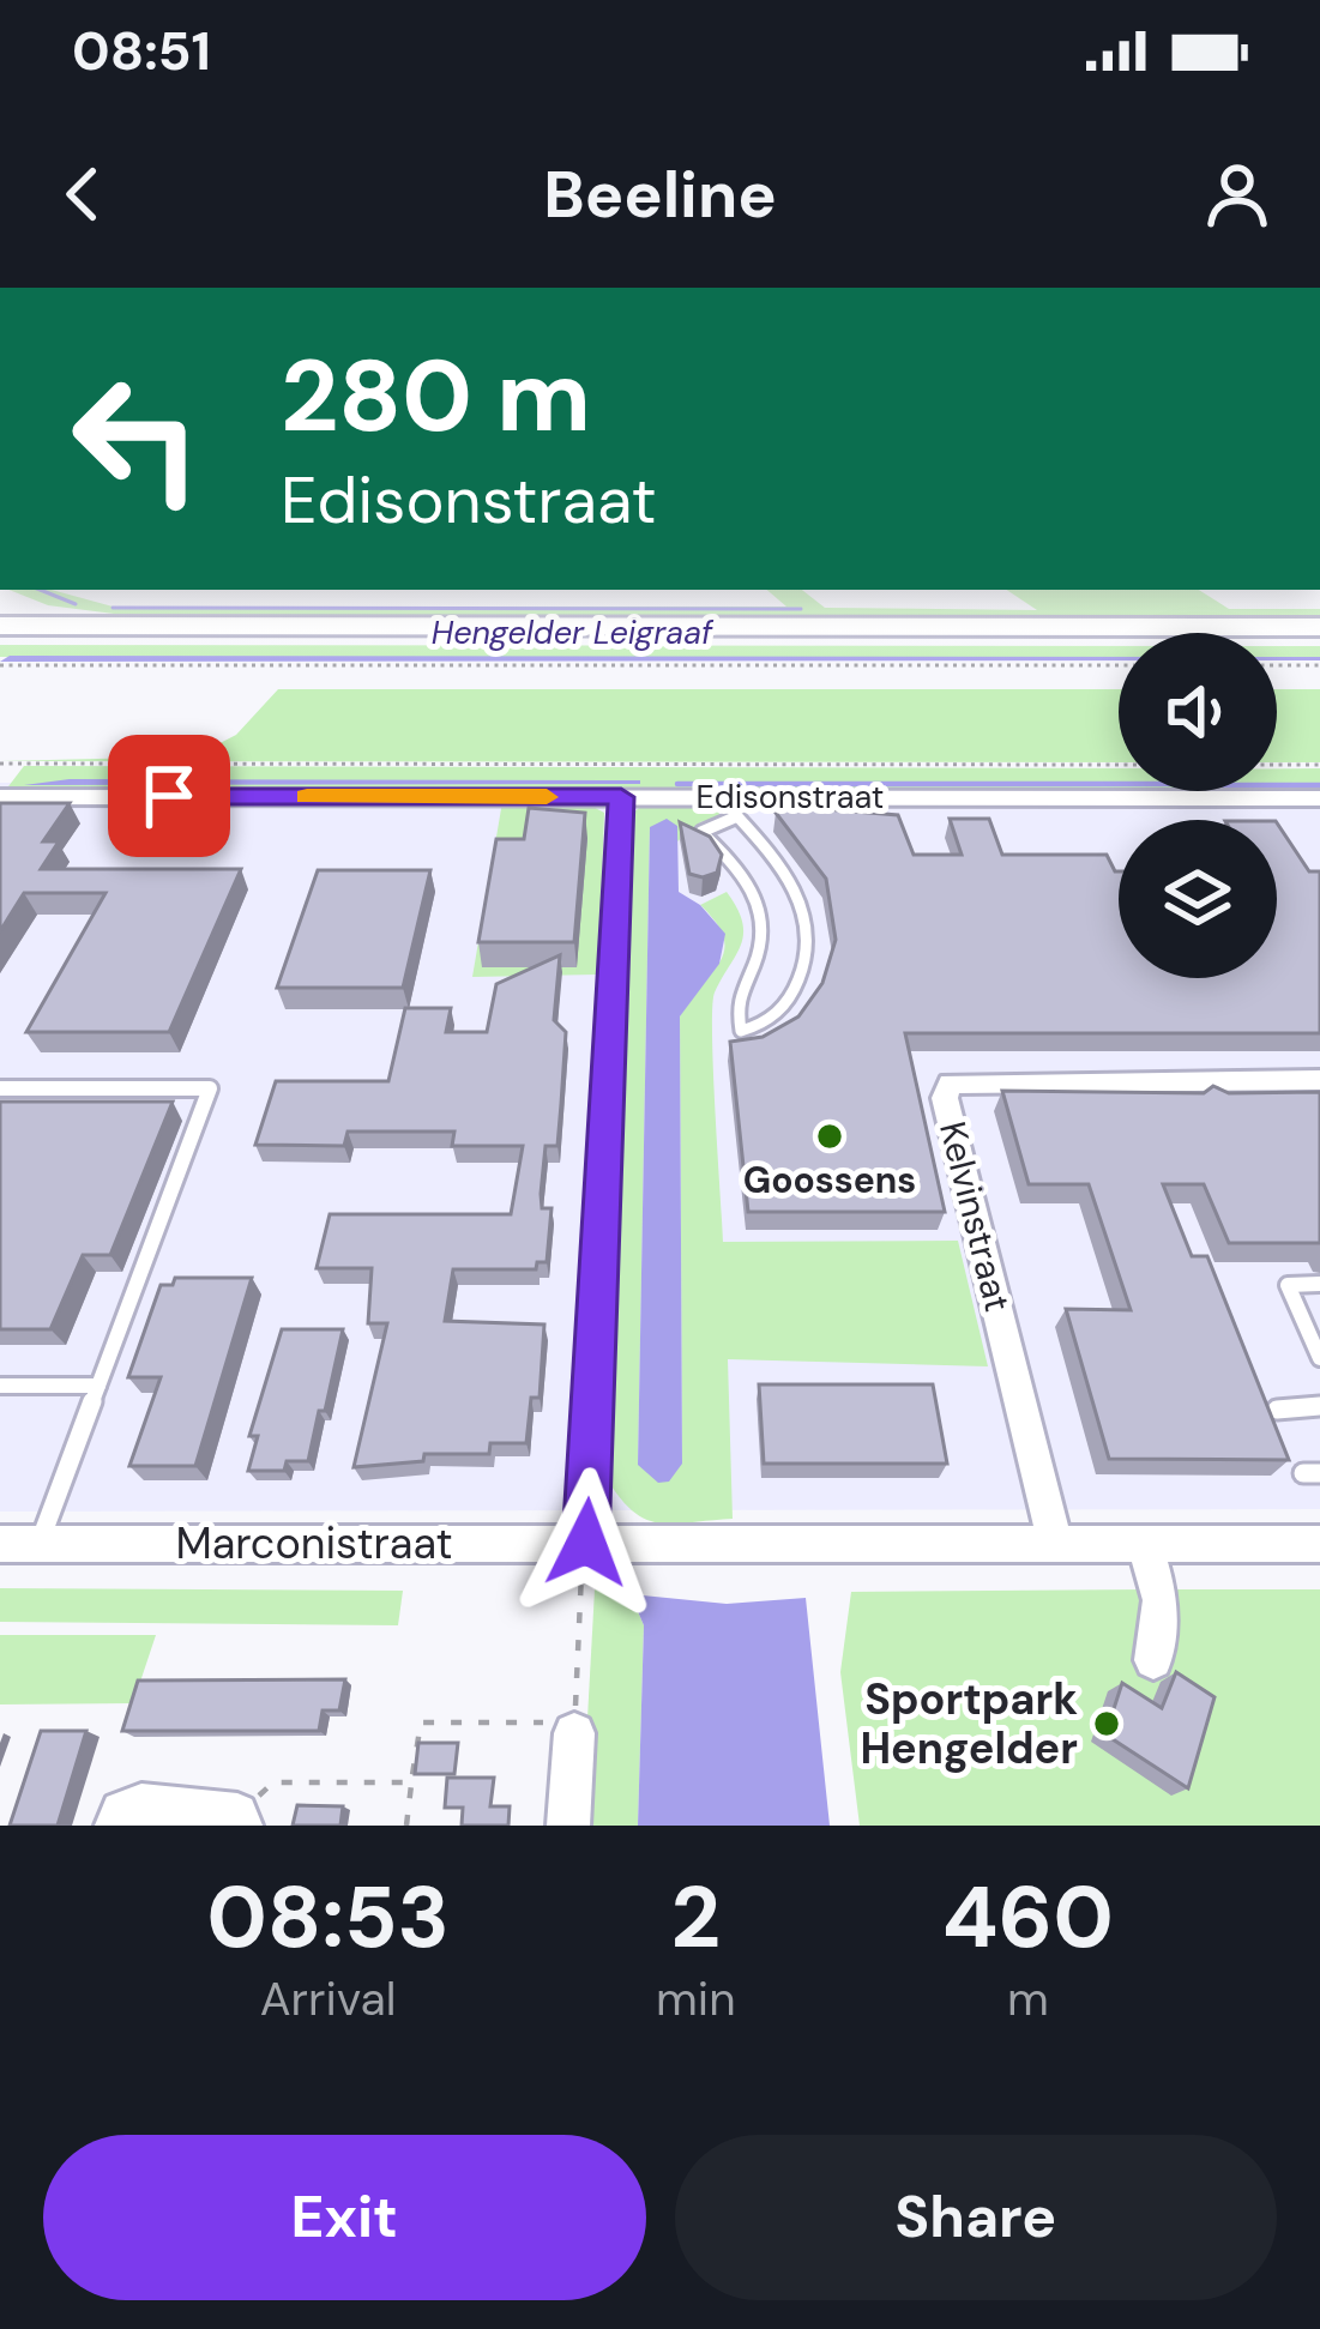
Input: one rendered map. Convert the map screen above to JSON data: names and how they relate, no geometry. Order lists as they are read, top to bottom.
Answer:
{
  "streets": {
    "street": ["Edisonstraat", "Kelvinstraat", "Marconistraat"]
  },
  "crossings": [
    ["Kelvinstraat", "Marconistraat"]
  ],
  "water": ["Hengelder Leigraaf"],
  "places": ["Goossens", "Sportpark Hengelder"],
  "page": {
    "status": "08:51",
    "header": "Beeline",
    "turn": ["280 m", "Edisonstraat"],
    "eta": [
      "08:53",
      "Arrival",
      "2",
      "min",
      "460",
      "m"
    ],
    "buttons": ["Exit", "Share"]
  }
}
